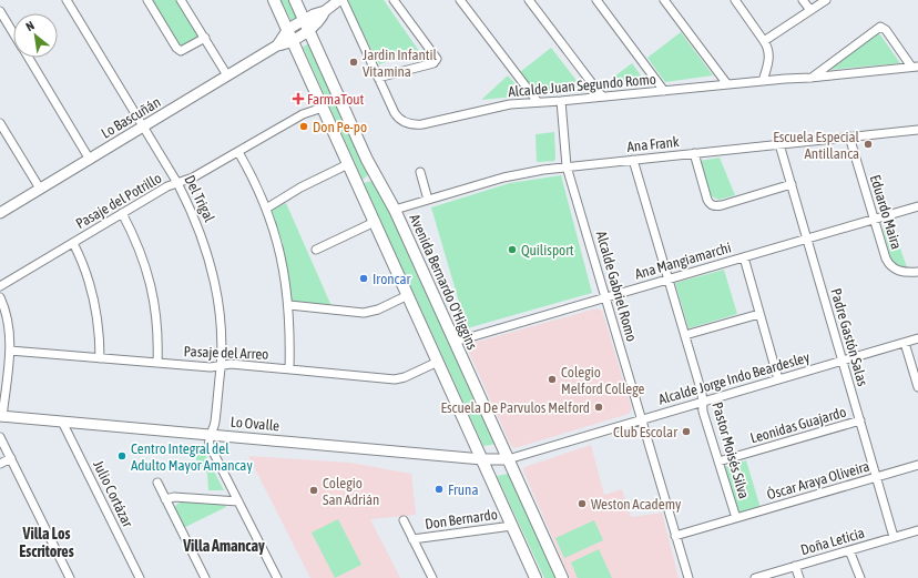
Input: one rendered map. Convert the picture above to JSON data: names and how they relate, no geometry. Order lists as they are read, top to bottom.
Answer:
{
  "streets": {
    "main road": ["Avenida Bernardo O'Higgins"],
    "street": [
      "Alcalde Juan Segundo Romo",
      "Lo Bascuñán",
      "Ana Frank",
      "Del Trigal",
      "Pasaje del Potrillo",
      "Eduardo Maira",
      "Ana Mangiamarchi",
      "Alcalde Gabriel Romo",
      "Padre Gastón Salas",
      "Pasaje del Arreo",
      "Alcalde Jorge Indo Beardesley",
      "Lo Ovalle",
      "Leonidas Guajardo",
      "Pastor Moisés Silva",
      "Óscar Araya Oliveira",
      "Julio Cortázar",
      "Don Bernardo",
      "Doña Leticia"
    ]
  },
  "crossings": [
    ["Alcalde Juan Segundo Romo", "Alcalde Gabriel Romo"],
    ["Lo Bascuñán", "Del Trigal"],
    ["Lo Bascuñán", "Avenida Bernardo O'Higgins"],
    ["Ana Frank", "Eduardo Maira"],
    ["Ana Frank", "Avenida Bernardo O'Higgins"],
    ["Ana Frank", "Alcalde Gabriel Romo"],
    ["Ana Frank", "Padre Gastón Salas"],
    ["Ana Frank", "Pastor Moisés Silva"],
    ["Del Trigal", "Pasaje del Potrillo"],
    ["Del Trigal", "Pasaje del Arreo"],
    ["Del Trigal", "Lo Ovalle"],
    ["Eduardo Maira", "Ana Mangiamarchi"],
    ["Ana Mangiamarchi", "Avenida Bernardo O'Higgins"],
    ["Ana Mangiamarchi", "Alcalde Gabriel Romo"],
    ["Ana Mangiamarchi", "Padre Gastón Salas"],
    ["Ana Mangiamarchi", "Pastor Moisés Silva"],
    ["Avenida Bernardo O'Higgins", "Alcalde Jorge Indo Beardesley"],
    ["Avenida Bernardo O'Higgins", "Lo Ovalle"],
    ["Alcalde Gabriel Romo", "Alcalde Jorge Indo Beardesley"],
    ["Alcalde Gabriel Romo", "Óscar Araya Oliveira"],
    ["Padre Gastón Salas", "Alcalde Jorge Indo Beardesley"],
    ["Padre Gastón Salas", "Leonidas Guajardo"],
    ["Padre Gastón Salas", "Óscar Araya Oliveira"],
    ["Padre Gastón Salas", "Doña Leticia"],
    ["Alcalde Jorge Indo Beardesley", "Lo Ovalle"],
    ["Alcalde Jorge Indo Beardesley", "Pastor Moisés Silva"],
    ["Lo Ovalle", "Julio Cortázar"],
    ["Leonidas Guajardo", "Pastor Moisés Silva"],
    ["Pastor Moisés Silva", "Óscar Araya Oliveira"]
  ],
  "districts": ["Villa Los Escritores", "Villa Amancay"],
  "places": {
    "other": [
      "Jardin Infantil Vitamina",
      "Don Pe-po",
      "Escuela Especial Antillanca",
      "Quilisport",
      "Ironcar",
      "Colegio Melford College",
      "Escuela De Parvulos Melford",
      "Club Escolar",
      "Centro Integral del Adulto Mayor Amancay",
      "Fruna",
      "Colegio San Adrián",
      "Weston Academy"
    ],
    "health": ["FarmaTout"]
  },
  "north": "top left"
}
